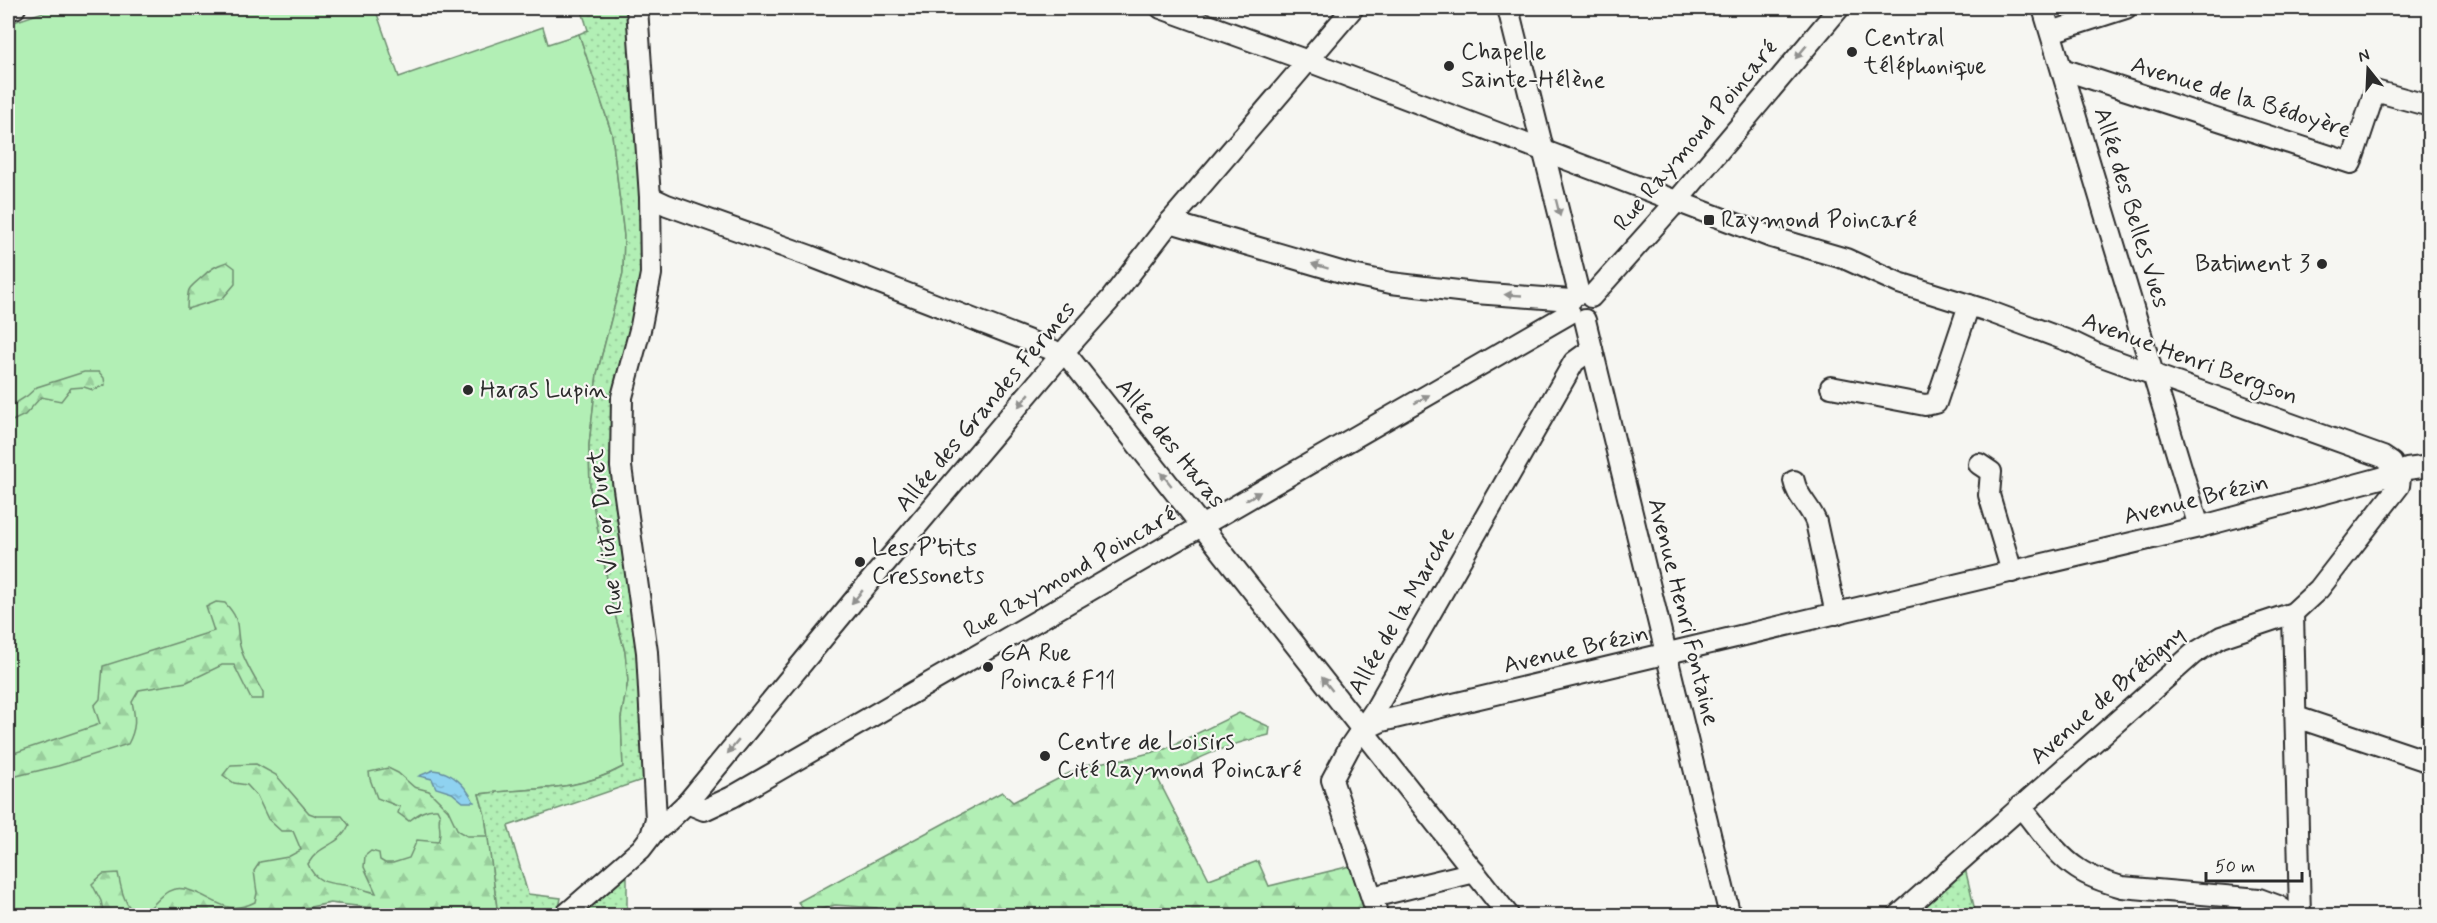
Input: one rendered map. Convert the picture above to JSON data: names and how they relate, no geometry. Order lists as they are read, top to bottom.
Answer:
{
  "streets": {
    "street": [
      "Avenue de la Bédoyère",
      "Rue Raymond Poincaré",
      "Allée des Belles Vues",
      "Avenue Henri Bergson",
      "Allée des Grandes Fermes",
      "Allée des Haras",
      "Avenue Brézin",
      "Rue Victor Duret",
      "Allée de la Marche",
      "Avenue Henri Fontaine",
      "Avenue de Brétigny"
    ]
  },
  "crossings": [
    ["Avenue de la Bédoyère", "Allée des Belles Vues"],
    ["Rue Raymond Poincaré", "Avenue Henri Bergson"],
    ["Rue Raymond Poincaré", "Allée des Grandes Fermes"],
    ["Rue Raymond Poincaré", "Allée des Haras"],
    ["Rue Raymond Poincaré", "Avenue Henri Fontaine"],
    ["Allée des Belles Vues", "Avenue Henri Bergson"],
    ["Allée des Belles Vues", "Avenue Brézin"],
    ["Avenue Henri Bergson", "Allée des Grandes Fermes"],
    ["Avenue Henri Bergson", "Avenue Brézin"],
    ["Avenue Henri Bergson", "Avenue Henri Fontaine"],
    ["Avenue Henri Bergson", "Avenue de Brétigny"],
    ["Allée des Grandes Fermes", "Allée des Haras"],
    ["Allée des Grandes Fermes", "Rue Victor Duret"],
    ["Allée des Haras", "Avenue Brézin"],
    ["Allée des Haras", "Rue Victor Duret"],
    ["Allée des Haras", "Allée de la Marche"],
    ["Avenue Brézin", "Allée de la Marche"],
    ["Avenue Brézin", "Avenue Henri Fontaine"],
    ["Avenue Brézin", "Avenue de Brétigny"],
    ["Allée de la Marche", "Avenue Henri Fontaine"]
  ],
  "one_way": ["Allée des Grandes Fermes", "Allée des Haras"],
  "places": {
    "other": [
      "Central téléphonique",
      "Chapelle Sainte-Hélène",
      "Batiment 3",
      "Haras Lupin",
      "Les P’tits Cressonets",
      "GA Rue Poincaé F11",
      "Centre de Loisirs Cité Raymond Poincaré"
    ],
    "transit": ["Raymond Poincaré"]
  },
  "scale_bar": "50 m",
  "north": "top"
}
